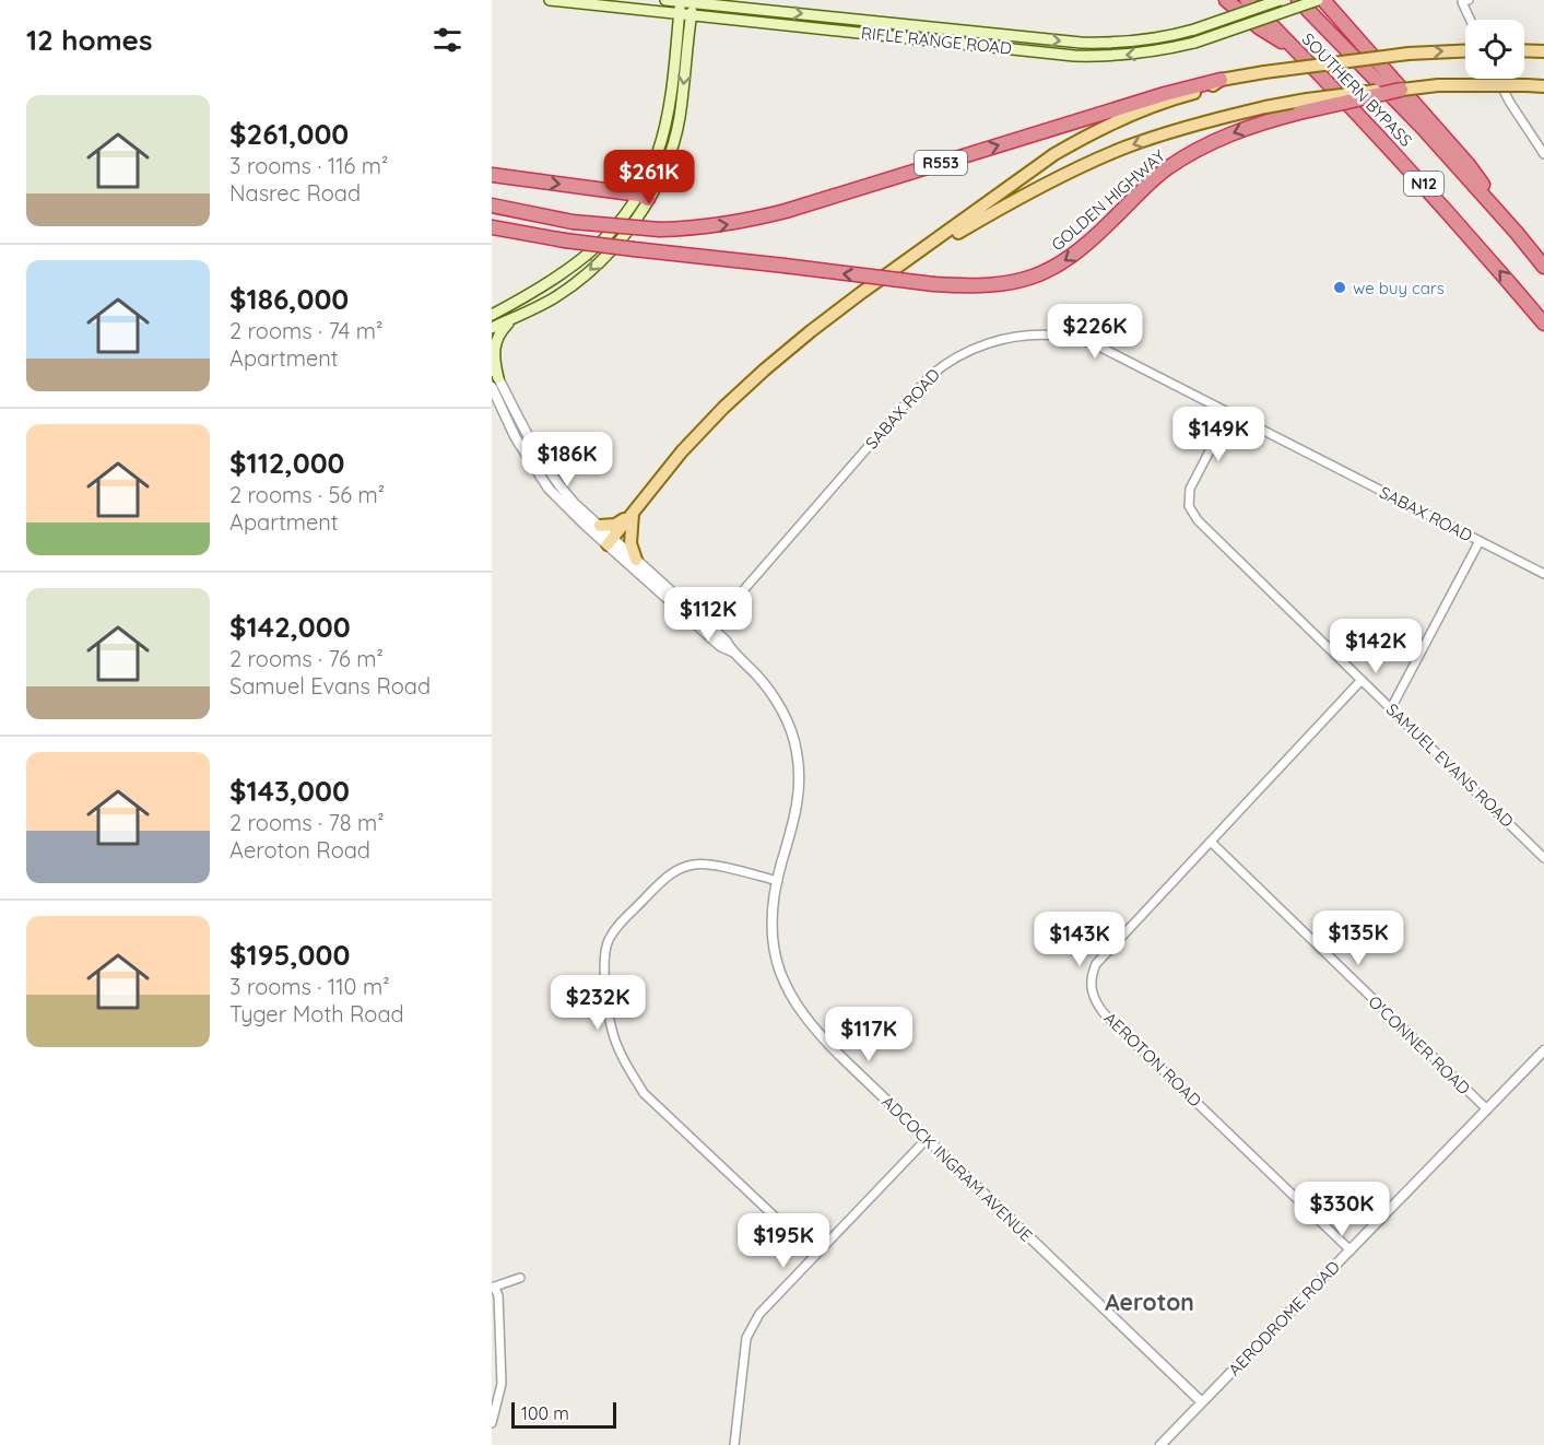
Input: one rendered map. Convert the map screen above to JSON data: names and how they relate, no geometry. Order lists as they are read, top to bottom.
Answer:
{
  "streets": {
    "highway": [
      "SOUTHERN BYPASS",
      "R553",
      "N12",
      "GOLDEN HIGHWAY"
    ],
    "main road": ["RIFLE RANGE ROAD"],
    "street": [
      "SABAX ROAD",
      "SAMUEL EVANS ROAD",
      "O'CONNER ROAD",
      "AEROTON ROAD",
      "ADCOCK INGRAM AVENUE",
      "AERODROME ROAD"
    ]
  },
  "crossings": [
    ["SABAX ROAD", "SAMUEL EVANS ROAD"],
    ["SABAX ROAD", "ADCOCK INGRAM AVENUE"],
    ["SAMUEL EVANS ROAD", "AEROTON ROAD"],
    ["O'CONNER ROAD", "AEROTON ROAD"],
    ["O'CONNER ROAD", "AERODROME ROAD"],
    ["AEROTON ROAD", "AERODROME ROAD"],
    ["ADCOCK INGRAM AVENUE", "AERODROME ROAD"]
  ],
  "districts": ["Aeroton"],
  "places": ["we buy cars"],
  "scale_bar": "100 m",
  "page": {
    "heading": "12 homes",
    "list": [
      {
        "name": "$261,000",
        "note": "3 rooms · 116 m² · Nasrec Road"
      },
      {
        "name": "$186,000",
        "note": "2 rooms · 74 m² · Apartment"
      },
      {
        "name": "$112,000",
        "note": "2 rooms · 56 m² · Apartment"
      },
      {
        "name": "$142,000",
        "note": "2 rooms · 76 m² · Samuel Evans Road"
      },
      {
        "name": "$143,000",
        "note": "2 rooms · 78 m² · Aeroton Road"
      },
      {
        "name": "$195,000",
        "note": "3 rooms · 110 m² · Tyger Moth Road"
      }
    ],
    "price": [
      "$261K",
      "$226K",
      "$149K",
      "$186K",
      "$112K",
      "$142K",
      "$135K",
      "$143K",
      "$232K",
      "$117K",
      "$330K",
      "$195K"
    ],
    "scale": "100 m"
  }
}
